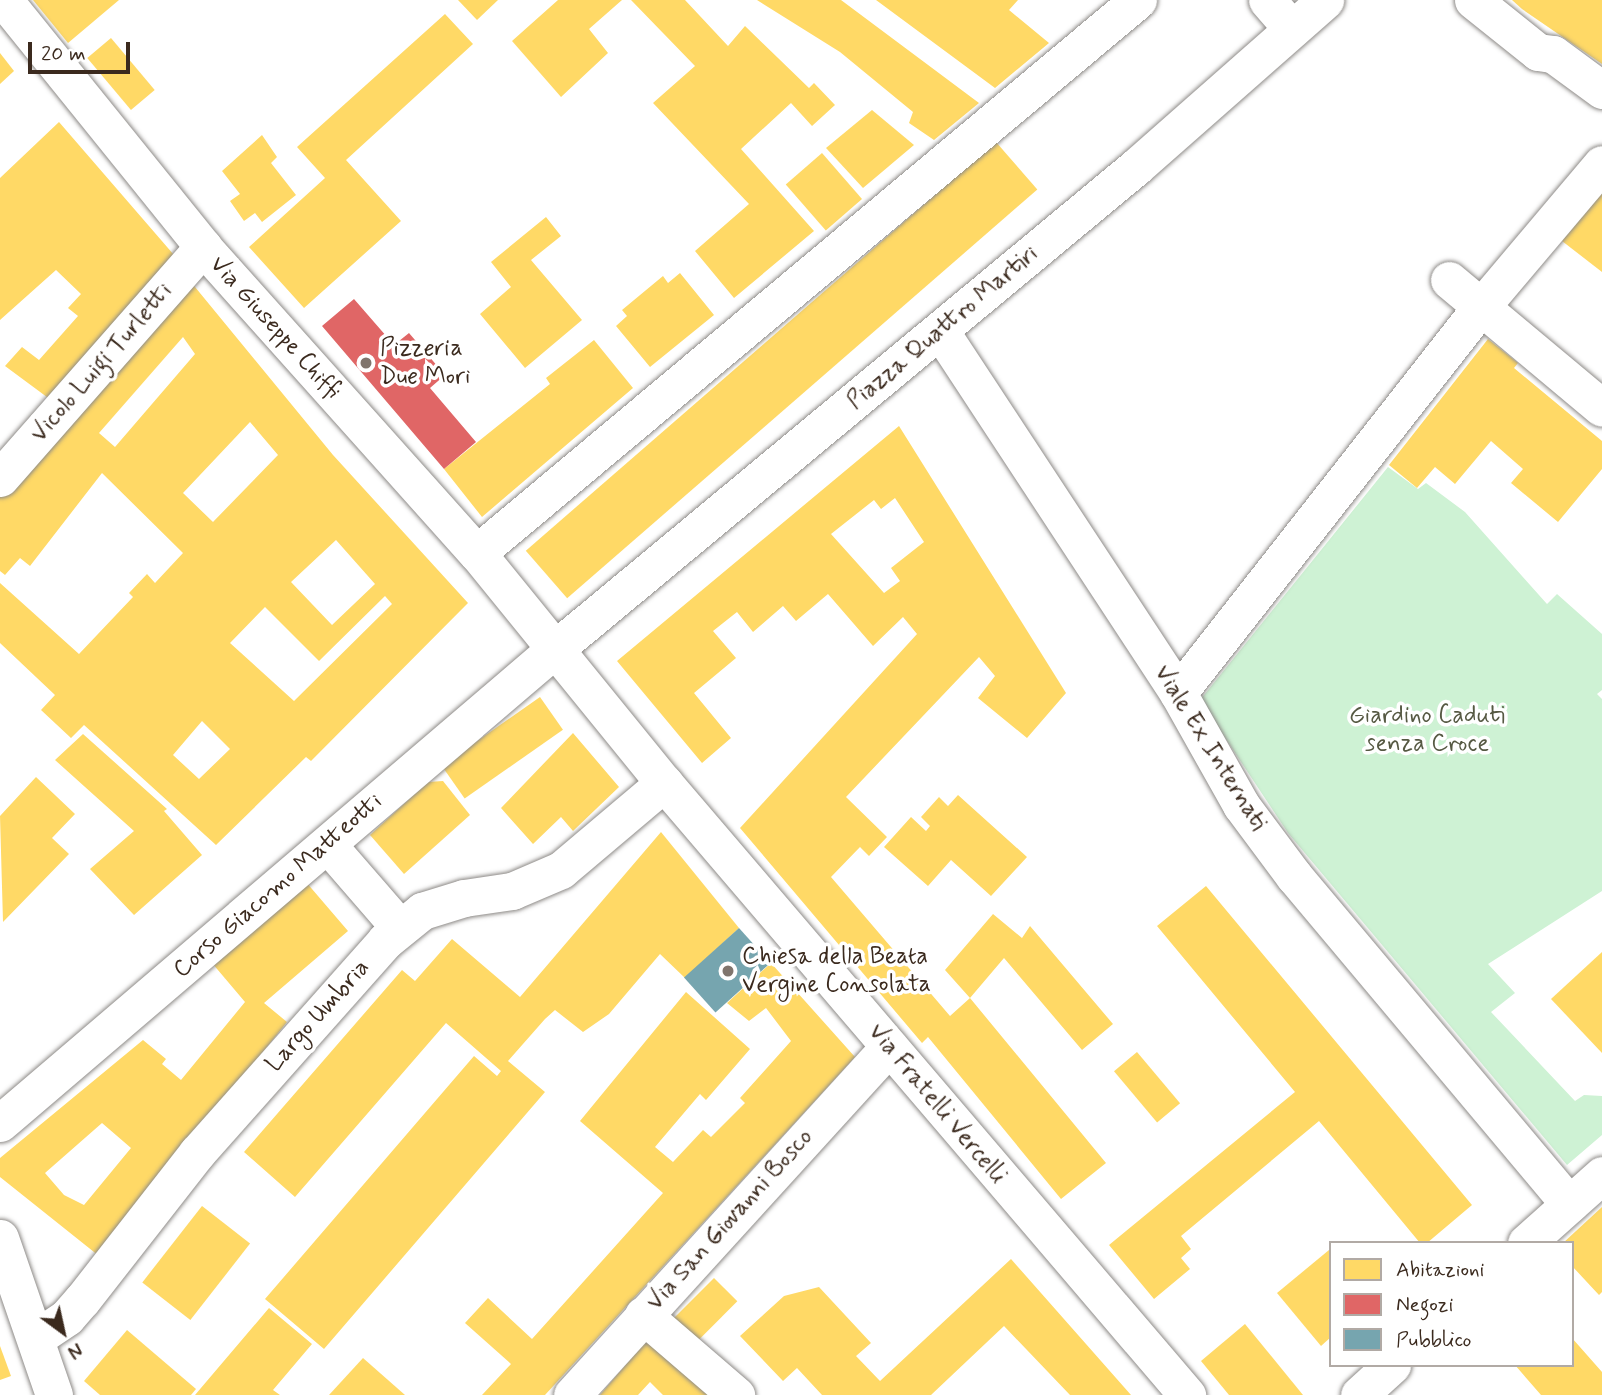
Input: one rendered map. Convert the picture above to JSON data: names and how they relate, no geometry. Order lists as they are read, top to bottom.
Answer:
{
  "streets": {
    "street": [
      "Via Giuseppe Chiffi",
      "Piazza Quattro Martiri",
      "Vicolo Luigi Turletti",
      "Viale Ex Internati",
      "Corso Giacomo Matteotti",
      "Largo Umbria",
      "Via Fratelli Vercelli",
      "Via San Giovanni Bosco"
    ]
  },
  "crossings": [
    ["Via Giuseppe Chiffi", "Piazza Quattro Martiri"],
    ["Via Giuseppe Chiffi", "Vicolo Luigi Turletti"],
    ["Via Giuseppe Chiffi", "Corso Giacomo Matteotti"],
    ["Via Giuseppe Chiffi", "Via Fratelli Vercelli"],
    ["Piazza Quattro Martiri", "Viale Ex Internati"],
    ["Piazza Quattro Martiri", "Corso Giacomo Matteotti"],
    ["Piazza Quattro Martiri", "Via Fratelli Vercelli"],
    ["Corso Giacomo Matteotti", "Via Fratelli Vercelli"],
    ["Largo Umbria", "Via Fratelli Vercelli"],
    ["Via Fratelli Vercelli", "Via San Giovanni Bosco"]
  ],
  "parks": ["Giardino Caduti senza Croce"],
  "places": ["Pizzeria Due Mori", "Chiesa della Beata Vergine Consolata"],
  "legend": ["Abitazioni", "Negozi", "Pubblico"],
  "scale_bar": "20 m",
  "north": "bottom right"
}
